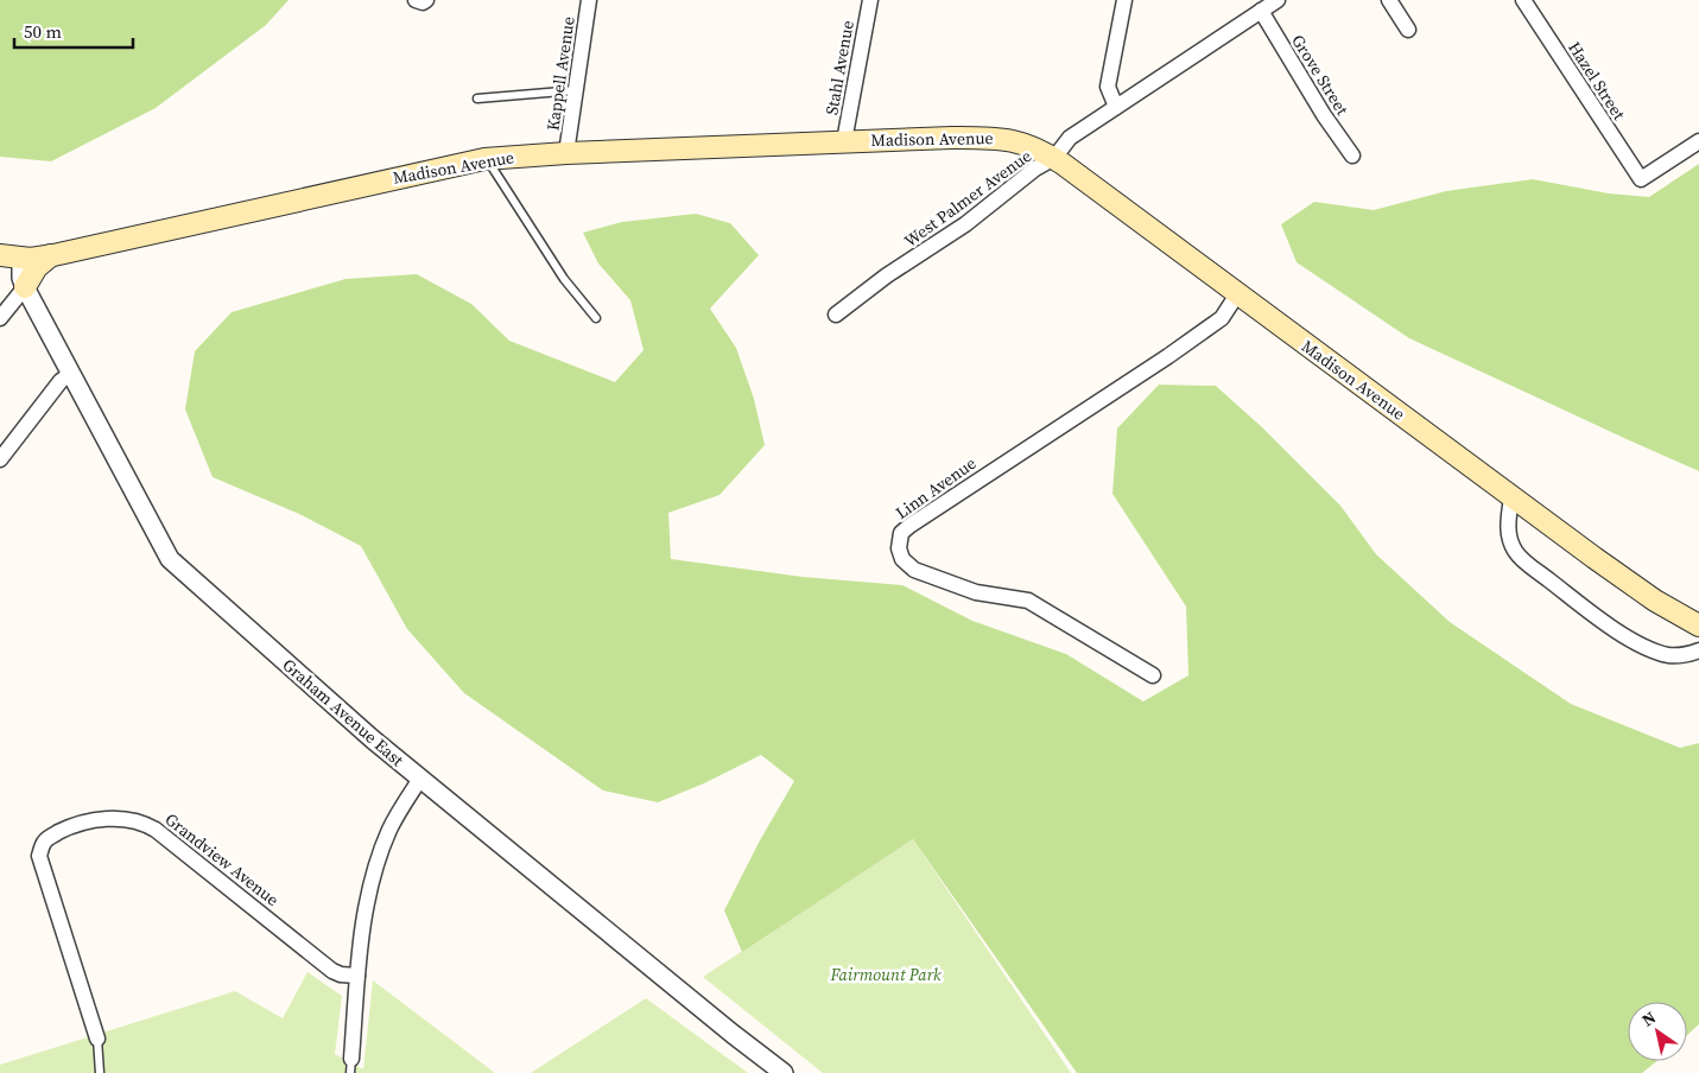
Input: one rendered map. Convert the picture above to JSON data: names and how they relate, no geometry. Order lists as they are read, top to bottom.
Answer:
{
  "streets": {
    "main road": ["Madison Avenue"],
    "street": [
      "Stahl Avenue",
      "Kappell Avenue",
      "Grove Street",
      "Hazel Street",
      "West Palmer Avenue",
      "Linn Avenue",
      "Graham Avenue East",
      "Grandview Avenue"
    ]
  },
  "crossings": [
    ["Stahl Avenue", "Madison Avenue"],
    ["Kappell Avenue", "Madison Avenue"],
    ["Grove Street", "West Palmer Avenue"],
    ["Madison Avenue", "West Palmer Avenue"],
    ["Madison Avenue", "Linn Avenue"],
    ["Madison Avenue", "Graham Avenue East"]
  ],
  "parks": ["Fairmount Park"],
  "scale_bar": "50 m",
  "north": "top left"
}
